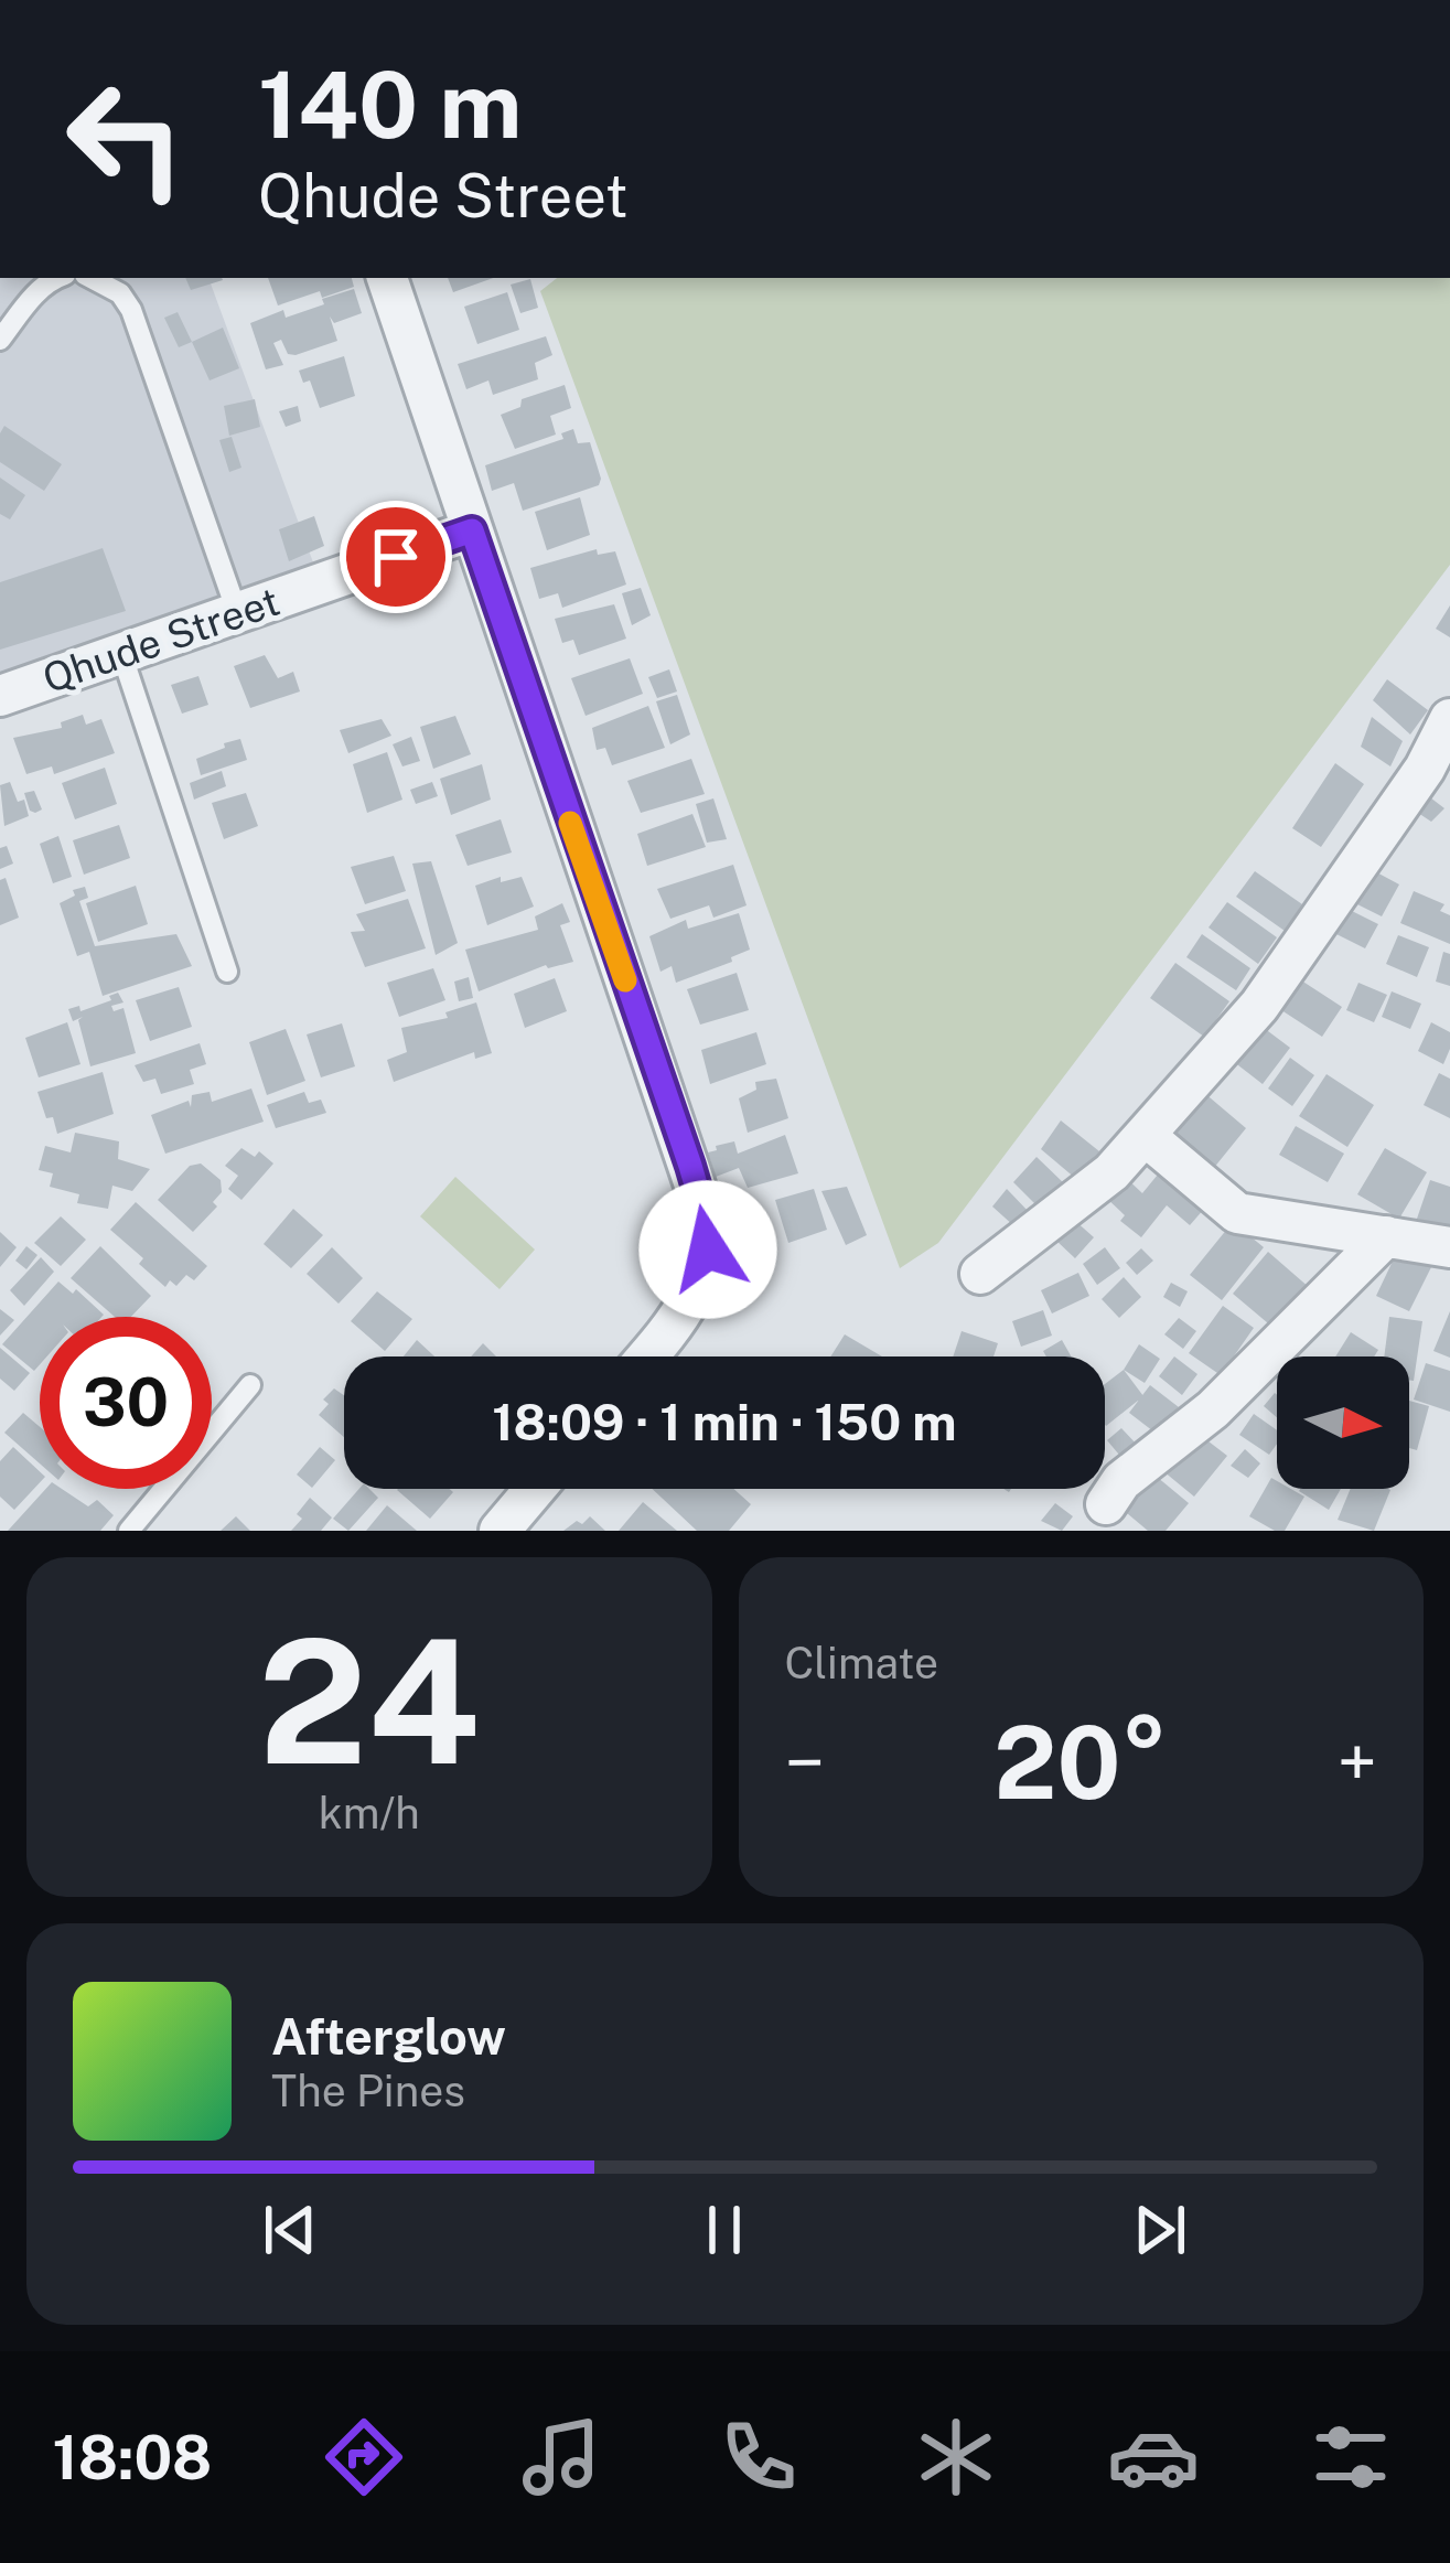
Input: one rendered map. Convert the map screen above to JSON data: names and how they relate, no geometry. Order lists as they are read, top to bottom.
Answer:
{
  "streets": {
    "street": ["Qhude Street"]
  },
  "north": "right",
  "page": {
    "turn": ["140 m", "Qhude Street"],
    "limit": "30",
    "trip": "18:09 · 1 min · 150 m",
    "tile": [
      ["24", "km/h"],
      "Climate"
    ],
    "heat": ["−", "20°", "+"],
    "song": ["Afterglow", "The Pines"],
    "tabs": "18:08"
  }
}
